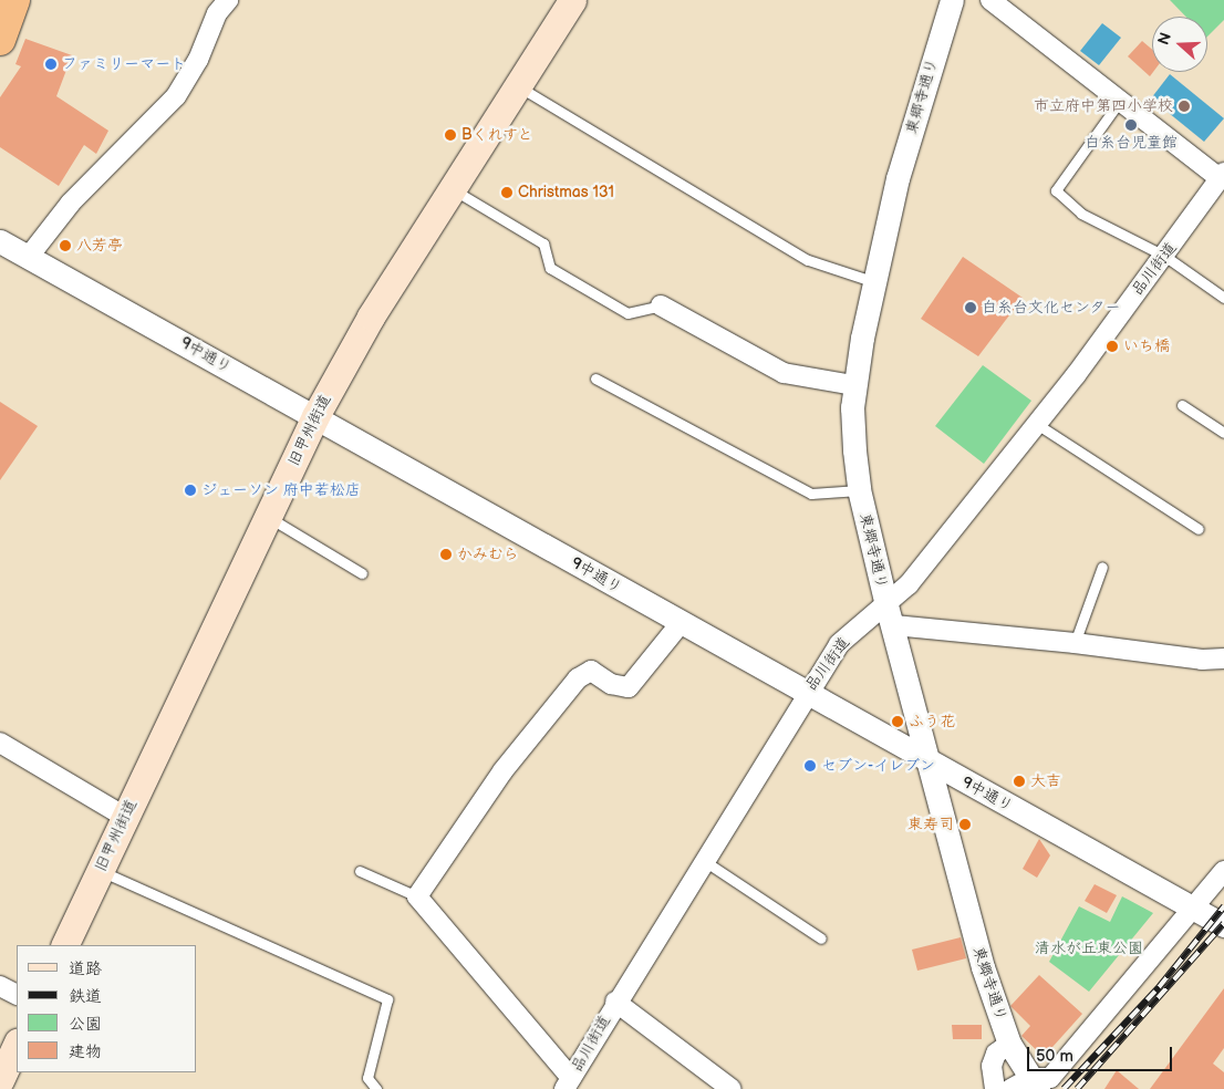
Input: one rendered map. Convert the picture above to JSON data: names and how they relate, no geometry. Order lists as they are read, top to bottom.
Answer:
{
  "streets": {
    "main road": ["旧甲州街道"],
    "street": ["東郷寺通り", "品川街道", "9中通り"]
  },
  "crossings": [
    ["東郷寺通り", "品川街道"],
    ["東郷寺通り", "9中通り"],
    ["品川街道", "9中通り"],
    ["9中通り", "旧甲州街道"]
  ],
  "parks": ["清水が丘東公園"],
  "places": [
    "ファミリーマート",
    "市立府中第四小学校",
    "白糸台児童館",
    "Bくれすと",
    "Christmas 131",
    "八芳亭",
    "白糸台文化センター",
    "いち橋",
    "ジェーソン 府中若松店",
    "かみむら",
    "ふう花",
    "セブン-イレブン",
    "大吉",
    "東寿司"
  ],
  "legend": [
    "道路",
    "鉄道",
    "公園",
    "建物"
  ],
  "scale_bar": "50 m",
  "north": "left"
}
